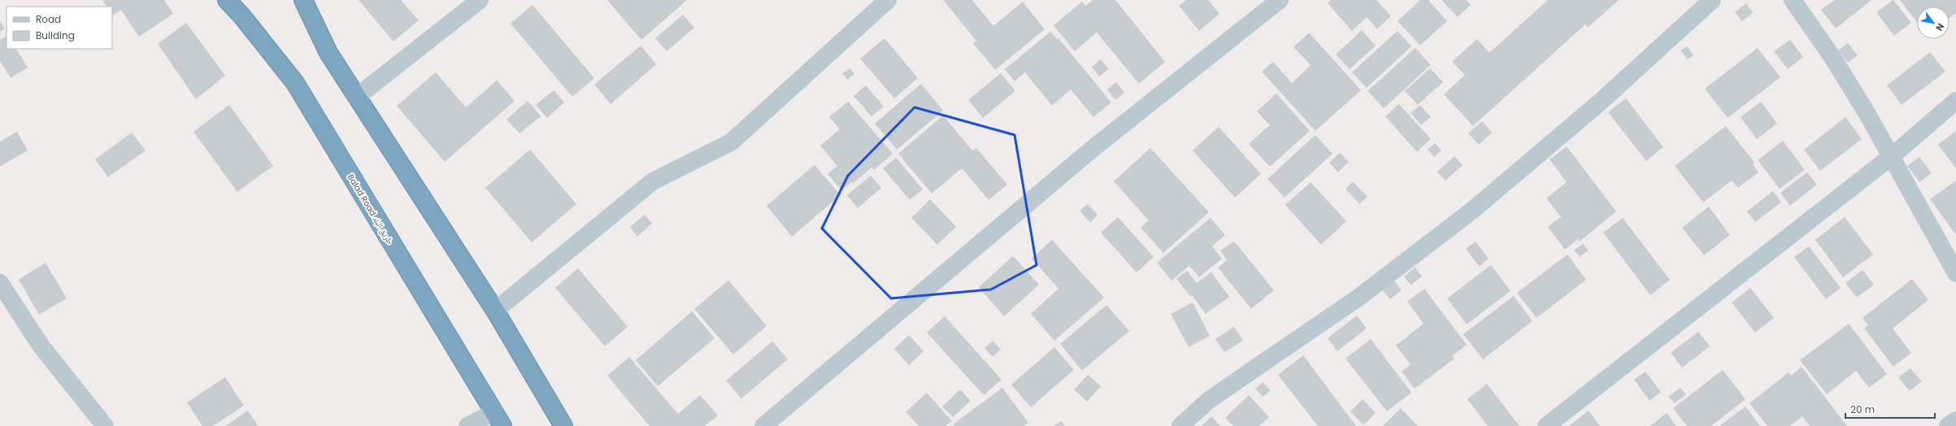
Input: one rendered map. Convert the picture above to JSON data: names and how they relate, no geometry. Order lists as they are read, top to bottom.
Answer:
{
  "streets": {
    "highway": ["Balad Road طريق البلد"]
  },
  "legend": ["Road", "Building"],
  "scale_bar": "20 m",
  "north": "bottom right"
}
